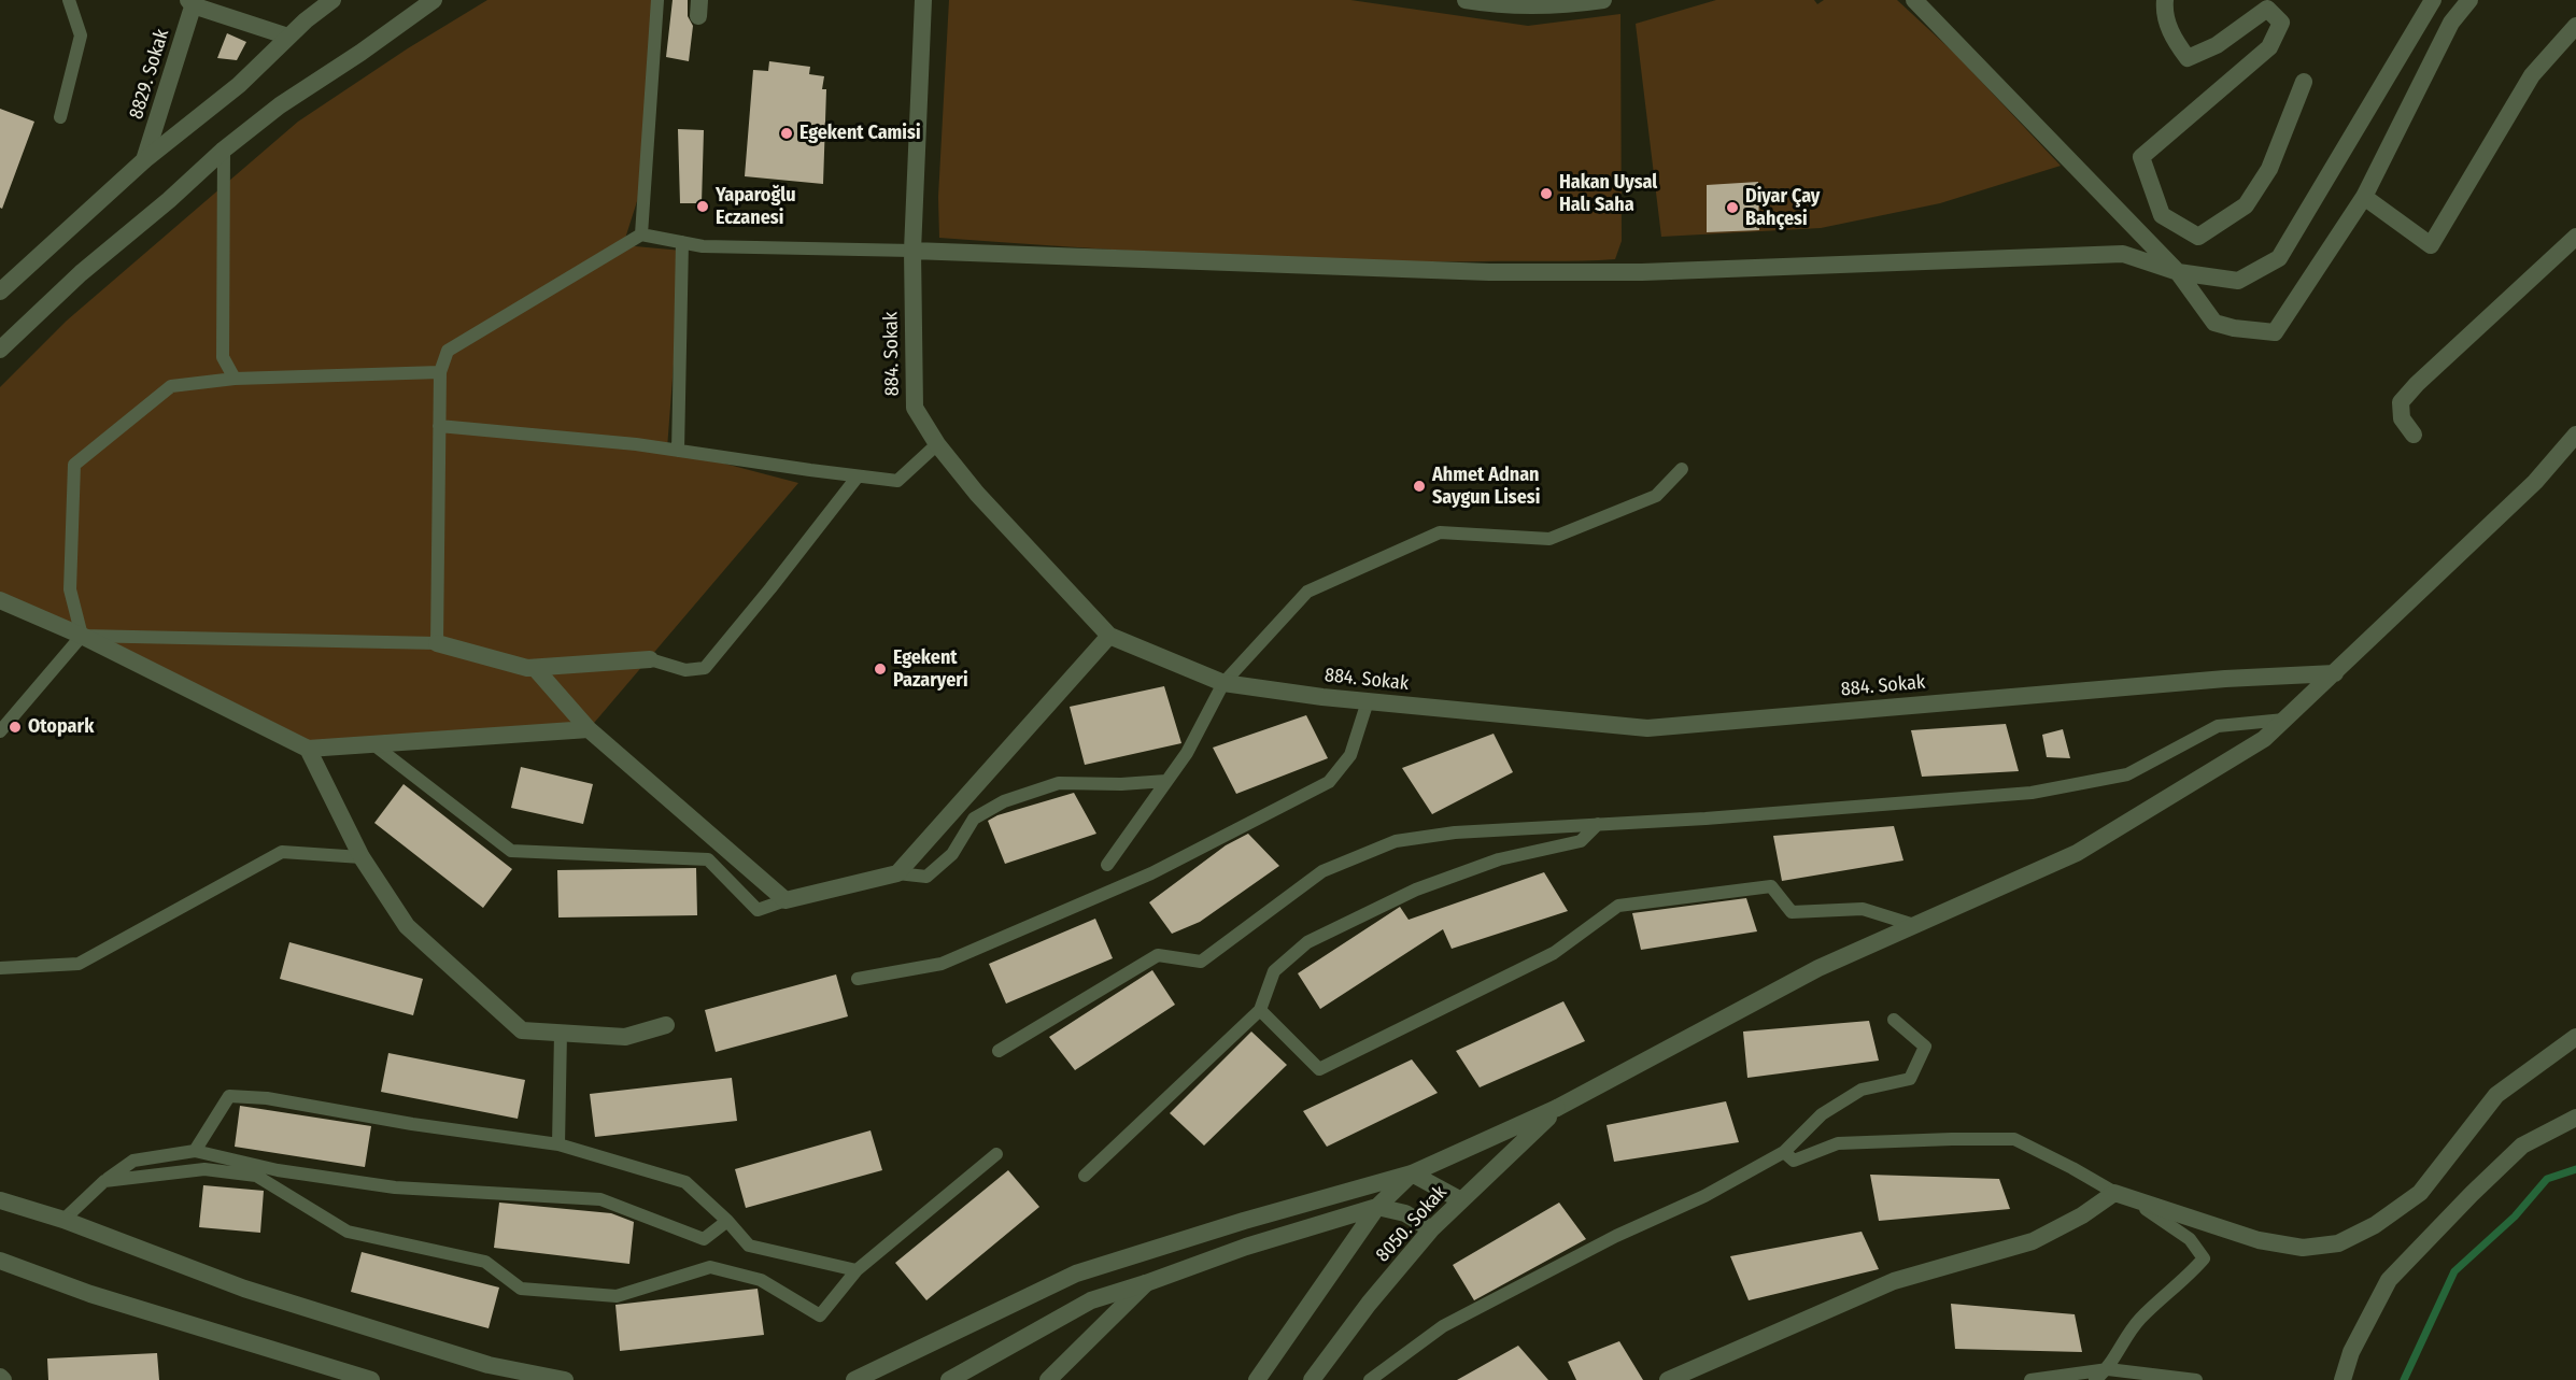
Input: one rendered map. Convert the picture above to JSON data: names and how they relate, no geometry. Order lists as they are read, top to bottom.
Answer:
{
  "streets": {
    "street": ["8829. Sokak", "884. Sokak", "8050. Sokak"]
  },
  "places": [
    "Egekent Camisi",
    "Hakan Uysal Halı Saha",
    "Yaparoğlu Eczanesi",
    "Diyar Çay Bahçesi",
    "Ahmet Adnan Saygun Lisesi",
    "Egekent Pazaryeri",
    "Otopark"
  ]
}
